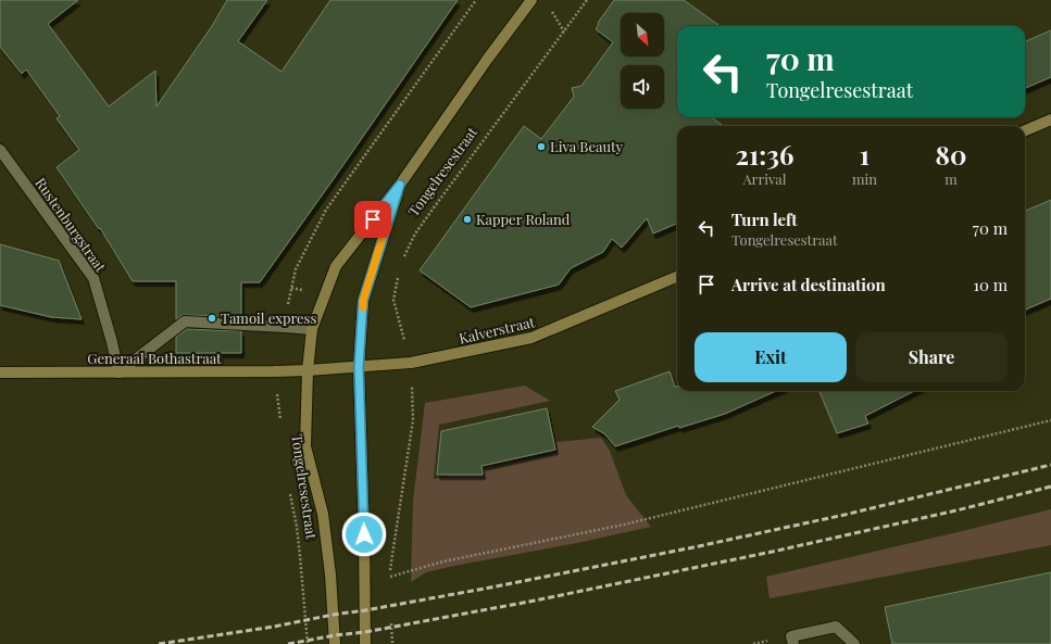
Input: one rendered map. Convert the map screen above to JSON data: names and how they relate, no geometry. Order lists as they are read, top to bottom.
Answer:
{
  "streets": {
    "main road": ["Tongelresestraat", "Kalverstraat", "Generaal Bothastraat"],
    "street": ["Rustenburgstraat"]
  },
  "crossings": [
    ["Tongelresestraat", "Kalverstraat"],
    ["Tongelresestraat", "Generaal Bothastraat"],
    ["Rustenburgstraat", "Generaal Bothastraat"],
    ["Kalverstraat", "Generaal Bothastraat"]
  ],
  "places": ["Liva Beauty", "Kapper Roland", "Tamoil express"],
  "north": "bottom right",
  "page": {
    "turn": ["70 m", "Tongelresestraat"],
    "eta": [
      "21:36",
      "Arrival",
      "1",
      "min",
      "80",
      "m"
    ],
    "list": [
      {
        "name": "Turn left",
        "note": "Tongelresestraat",
        "value": "70 m"
      },
      {
        "name": "Arrive at destination",
        "value": "10 m"
      }
    ],
    "buttons": ["Exit", "Share"]
  }
}
